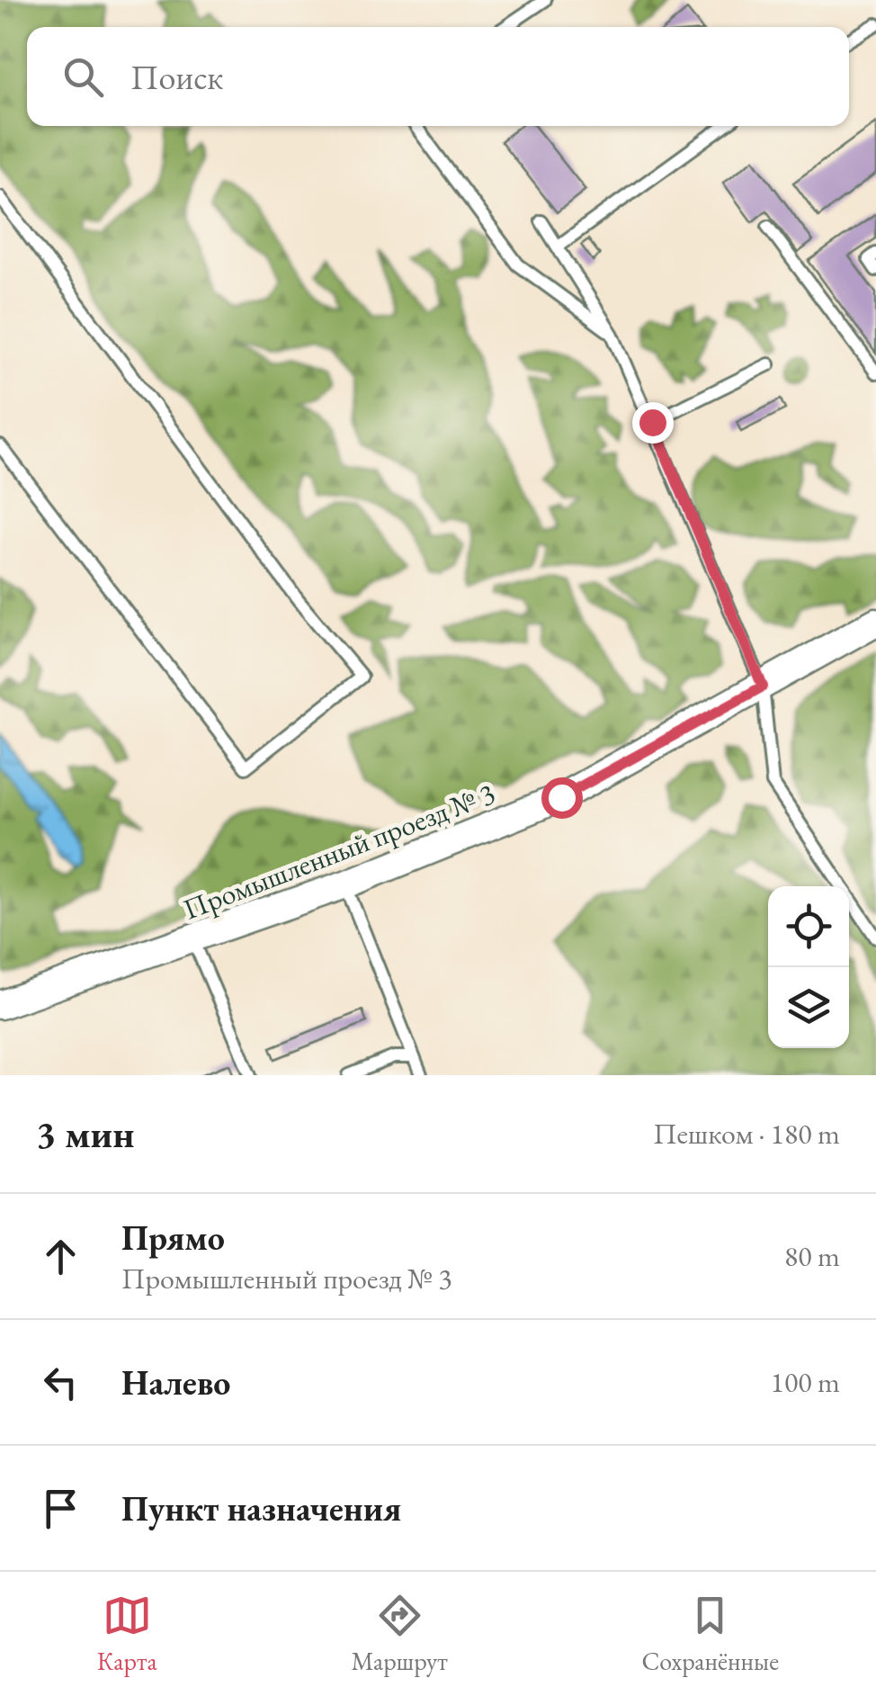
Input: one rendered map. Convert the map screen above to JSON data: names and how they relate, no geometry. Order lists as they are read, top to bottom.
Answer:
{
  "streets": {
    "street": ["Промышленный проезд № 3"]
  },
  "page": {
    "search": "Поиск",
    "heading": ["3 мин", "Пешком · 180 m"],
    "list": [
      ["Прямо", "Промышленный проезд № 3", "80 m"],
      ["Налево", "100 m"],
      "Пункт назначения"
    ],
    "nav": ["Карта", "Маршрут", "Сохранённые"]
  }
}
